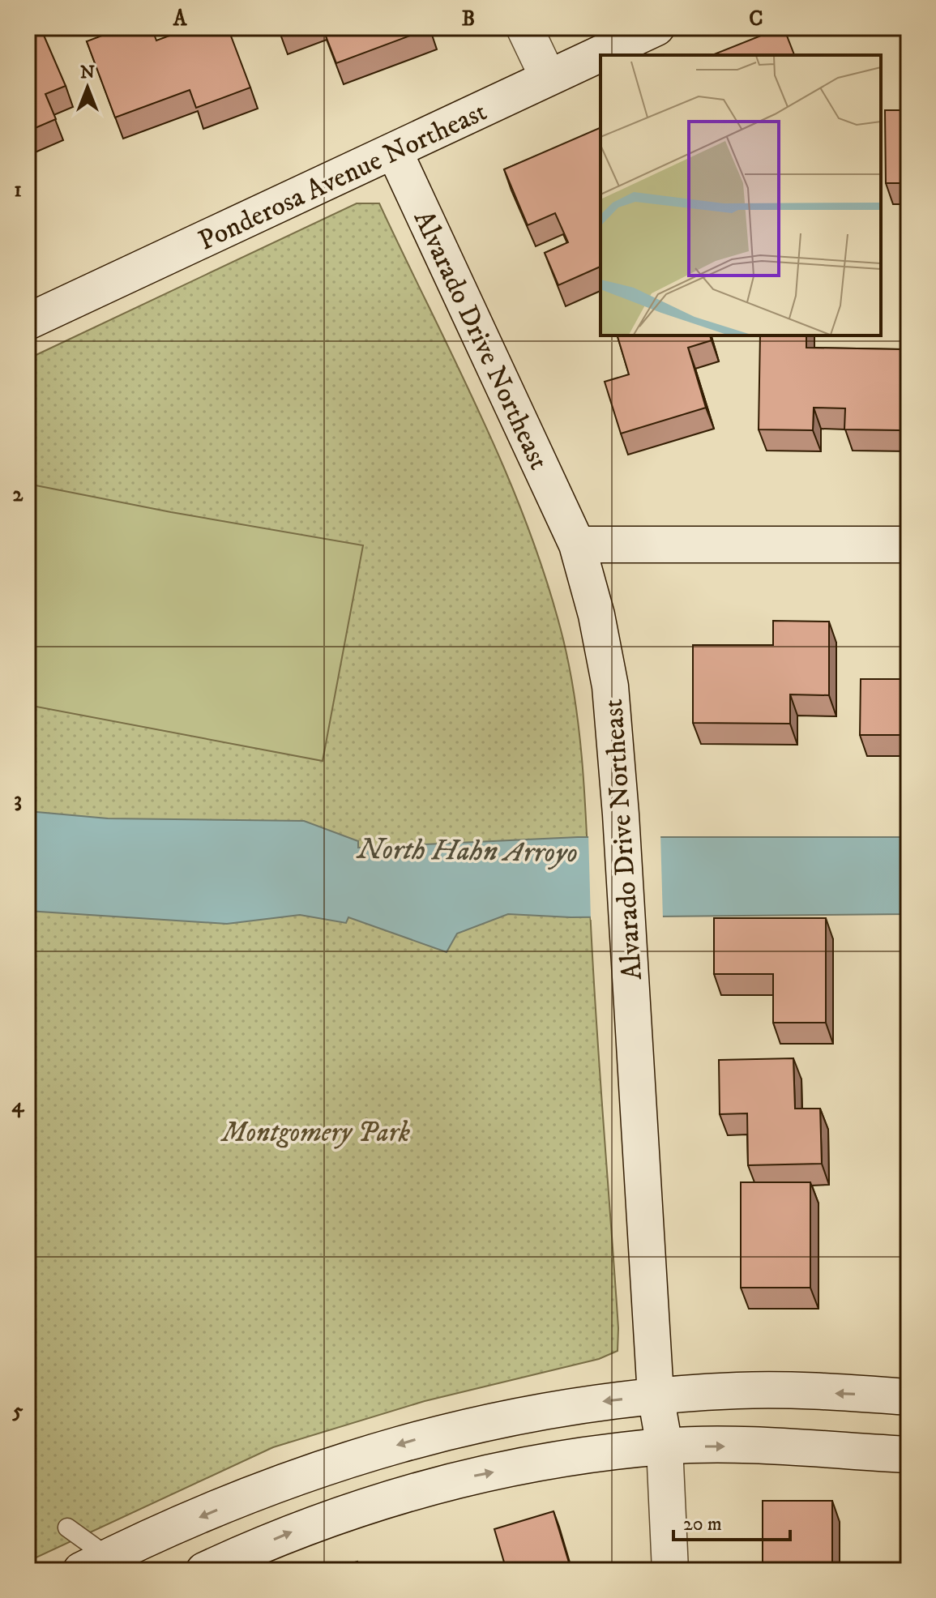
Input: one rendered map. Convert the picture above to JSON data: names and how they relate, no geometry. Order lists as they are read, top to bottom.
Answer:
{
  "streets": {
    "street": ["Ponderosa Avenue Northeast", "Alvarado Drive Northeast"]
  },
  "crossings": [
    ["Ponderosa Avenue Northeast", "Alvarado Drive Northeast"]
  ],
  "water": ["North Hahn Arroyo"],
  "parks": ["Montgomery Park"],
  "scale_bar": "20 m",
  "north": "top",
  "grid": {
    "columns": ["A", "B", "C"],
    "rows": [
      "1",
      "2",
      "3",
      "4",
      "5"
    ]
  }
}
